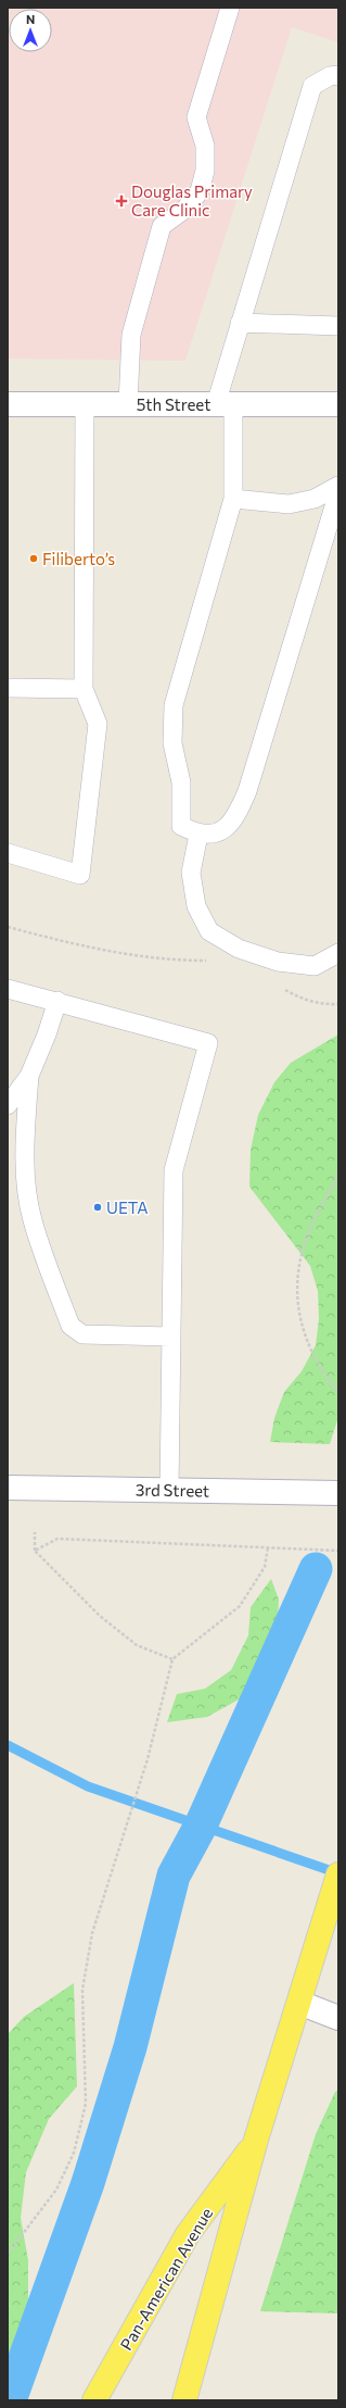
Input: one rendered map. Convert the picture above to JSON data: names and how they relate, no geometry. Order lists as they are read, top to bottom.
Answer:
{
  "streets": {
    "main road": ["Pan-American Avenue"],
    "street": ["5th Street", "3rd Street"]
  },
  "places": {
    "health": ["Douglas Primary Care Clinic"],
    "other": ["Filiberto’s", "UETA"]
  },
  "north": "top"
}
